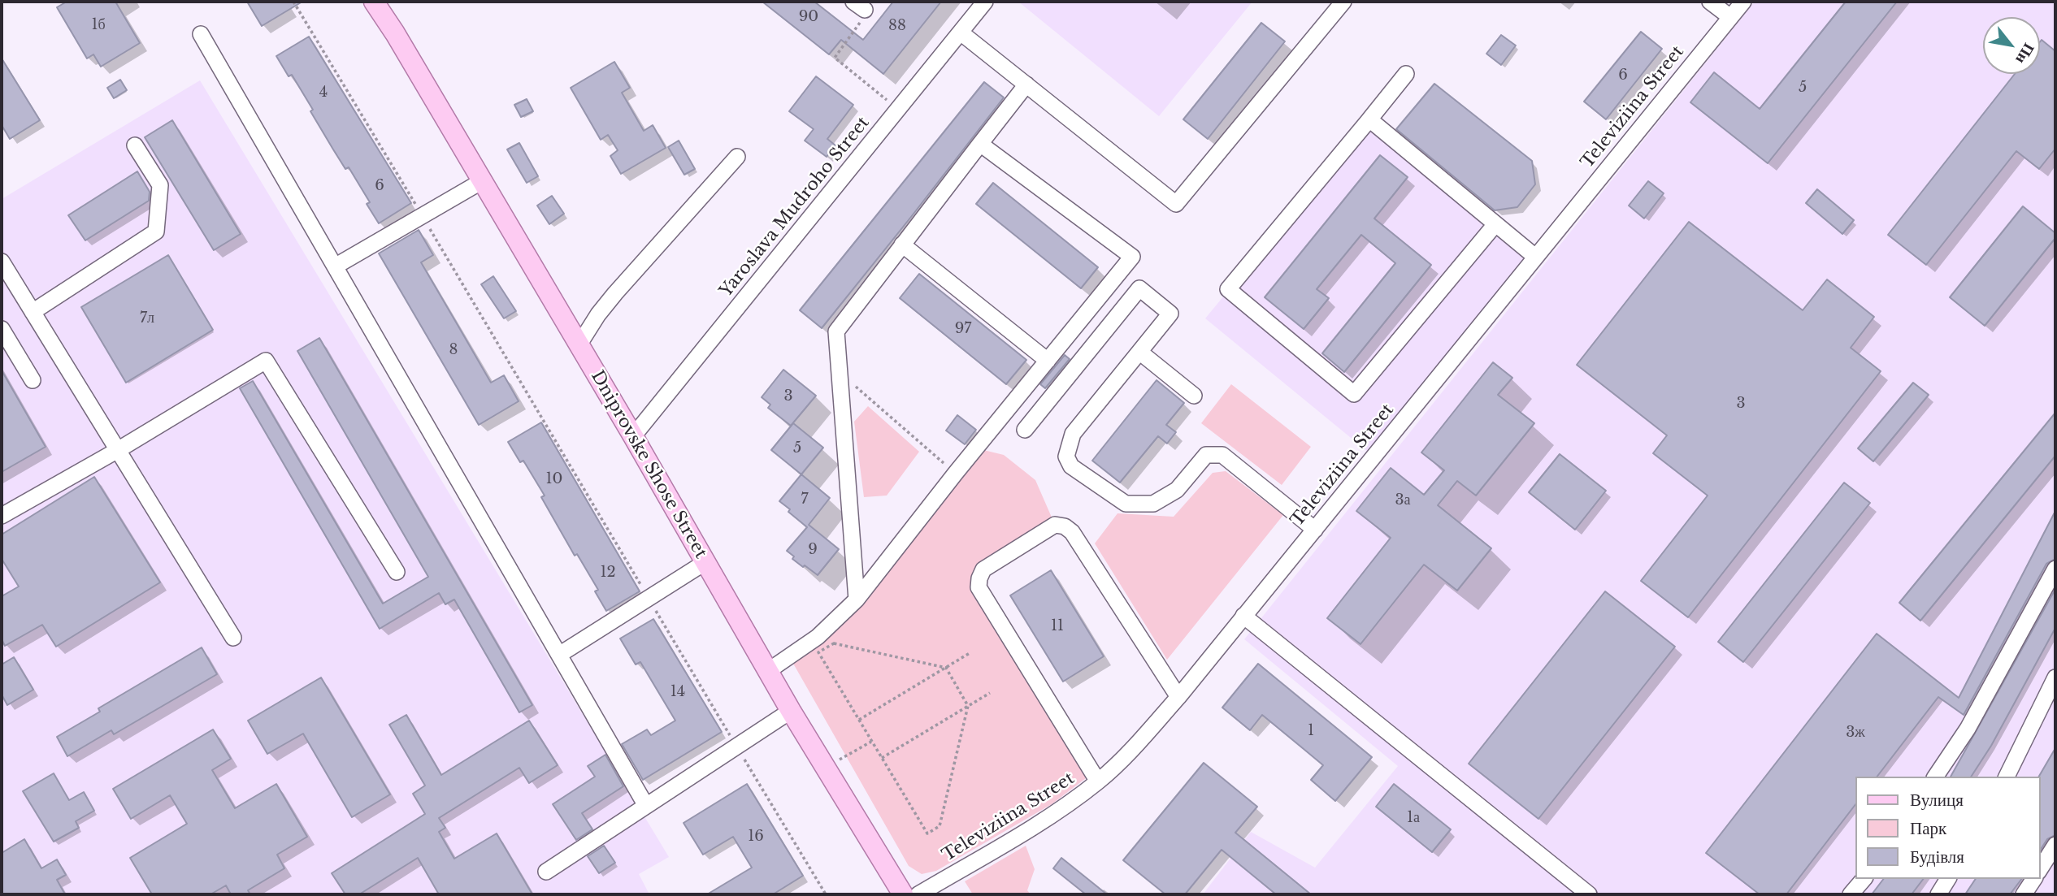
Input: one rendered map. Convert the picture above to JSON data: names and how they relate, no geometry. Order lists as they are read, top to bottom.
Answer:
{
  "streets": {
    "main road": ["Dniprovske Shose Street"],
    "street": ["Televiziina Street", "Yaroslava Mudroho Street"]
  },
  "crossings": [
    ["Yaroslava Mudroho Street", "Dniprovske Shose Street"]
  ],
  "house_numbers": [
    "90",
    "1б",
    "88",
    "6",
    "5",
    "4",
    "6",
    "7л",
    "97",
    "8",
    "3",
    "3",
    "5",
    "10",
    "7",
    "3а",
    "9",
    "12",
    "11",
    "14",
    "1",
    "3ж",
    "1а",
    "16"
  ],
  "legend": ["Вулиця", "Парк", "Будівля"],
  "north": "bottom right"
}
